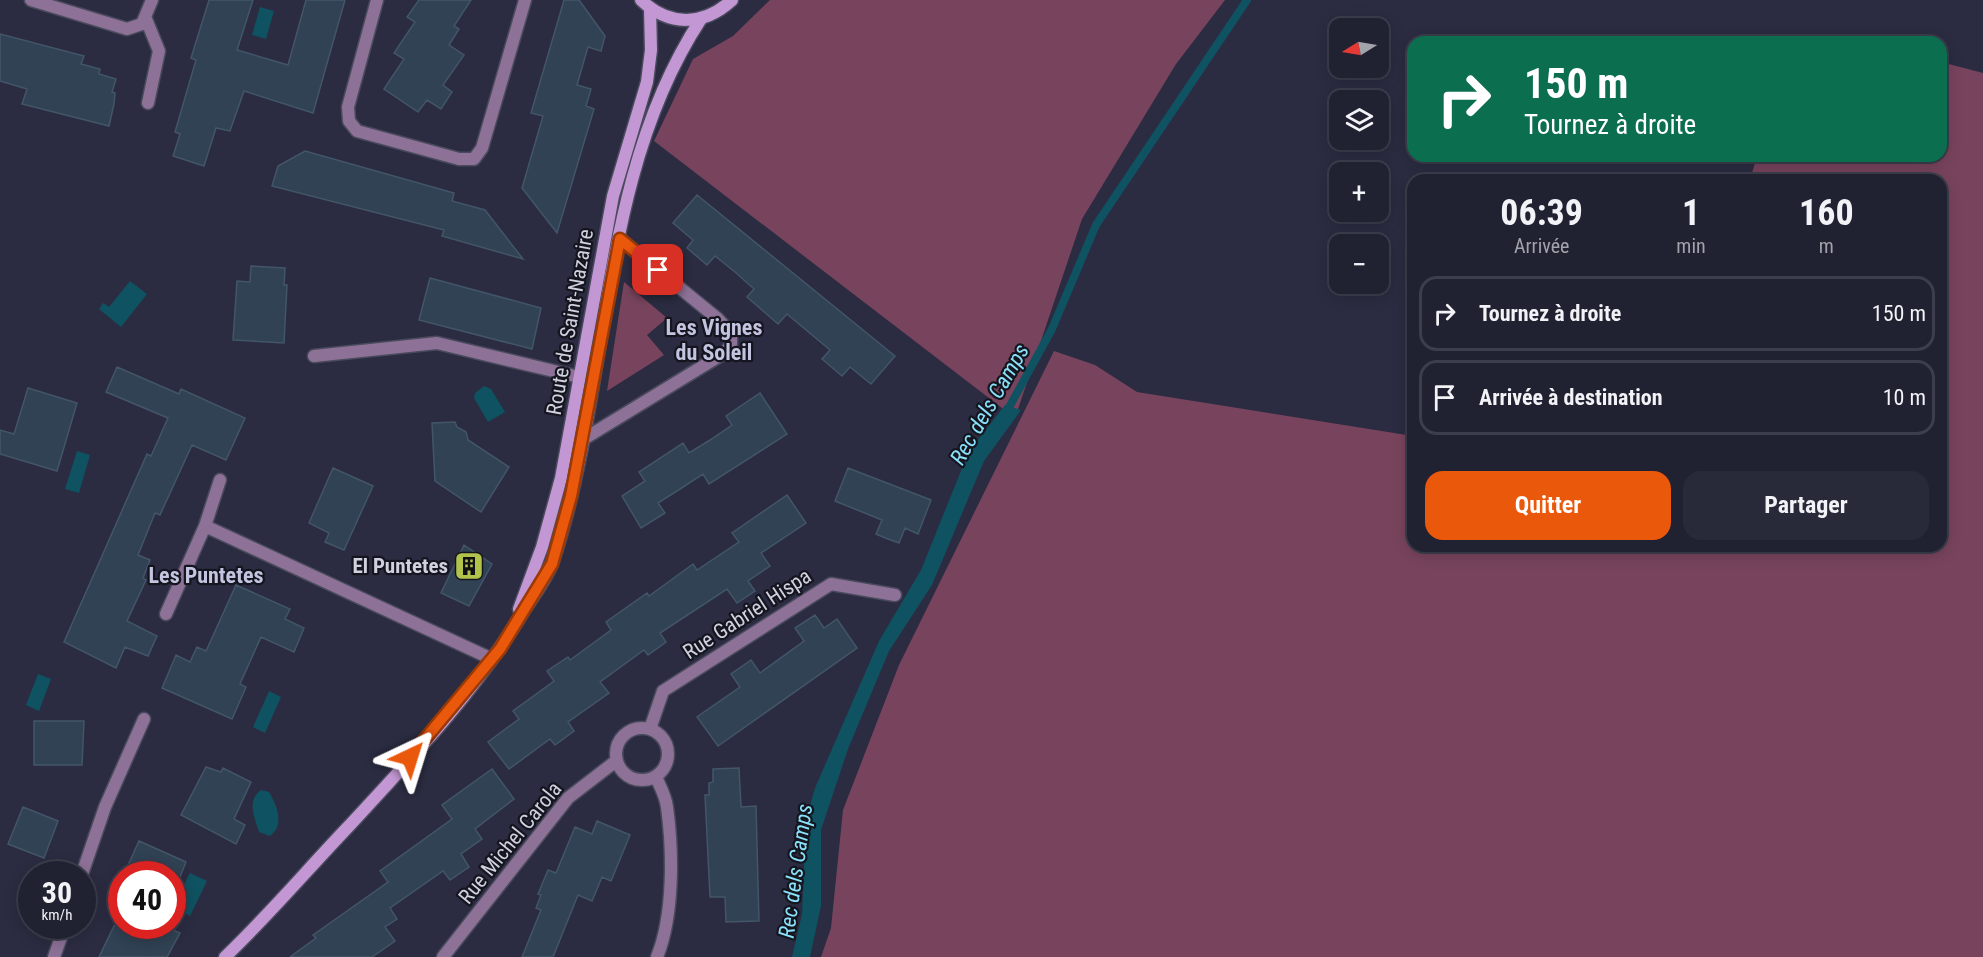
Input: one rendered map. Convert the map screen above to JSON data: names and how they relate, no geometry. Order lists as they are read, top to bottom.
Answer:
{
  "streets": {
    "street": ["Route de Saint-Nazaire", "Rue Gabriel Hispa", "Rue Michel Carola"]
  },
  "crossings": [
    ["Rue Gabriel Hispa", "Rue Michel Carola"]
  ],
  "districts": ["Les Vignes du Soleil", "Les Puntetes"],
  "water": ["Rec dels Camps"],
  "places": {
    "building": ["El Puntetes"]
  },
  "north": "left",
  "page": {
    "map_buttons": ["+", "−"],
    "turn": ["150 m", "Tournez à droite"],
    "eta": [
      "06:39",
      "Arrivée",
      "1",
      "min",
      "160",
      "m"
    ],
    "list": [
      {
        "name": "Tournez à droite",
        "value": "150 m"
      },
      {
        "name": "Arrivée à destination",
        "value": "10 m"
      }
    ],
    "buttons": ["Quitter", "Partager"],
    "speed": "30 km/h",
    "limit": "40"
  }
}
